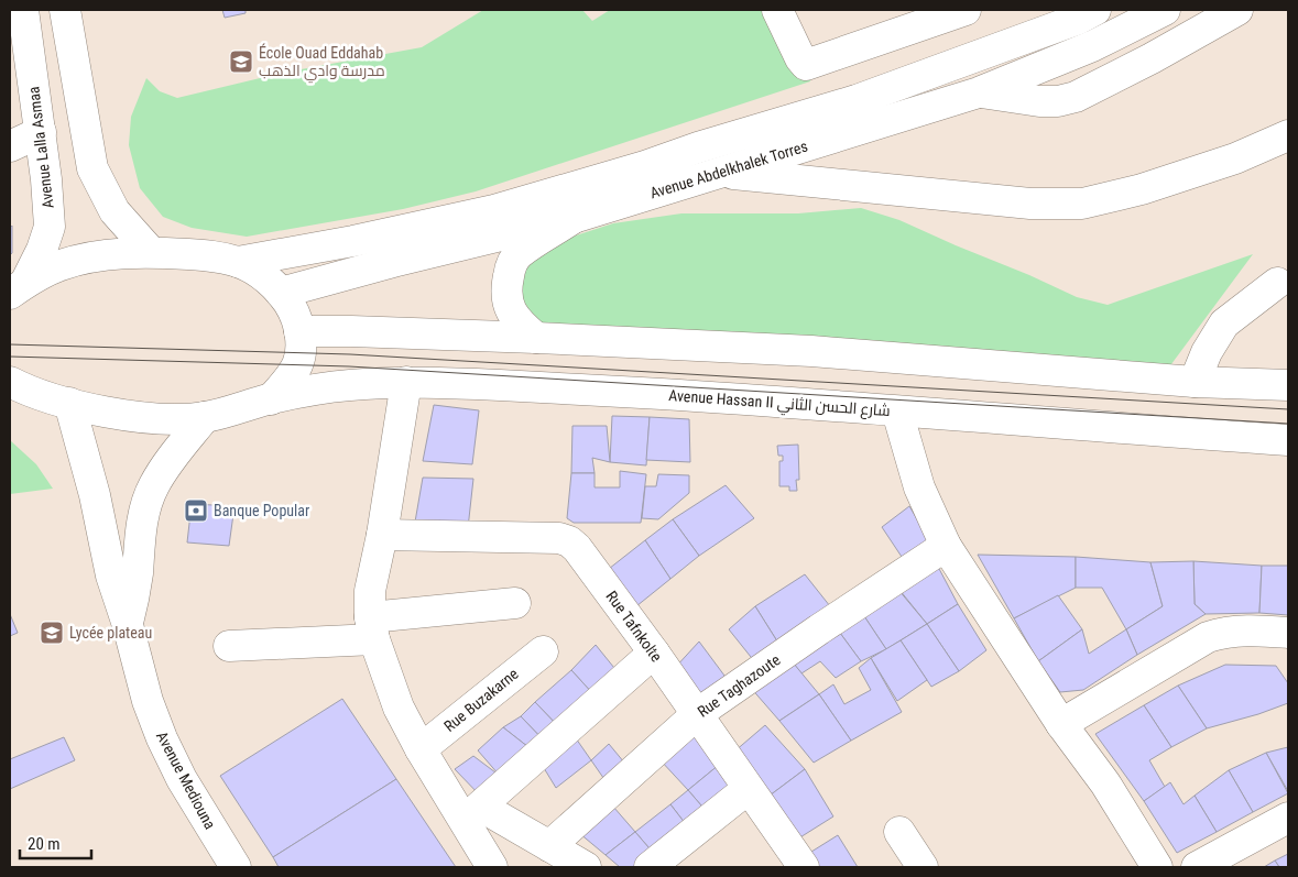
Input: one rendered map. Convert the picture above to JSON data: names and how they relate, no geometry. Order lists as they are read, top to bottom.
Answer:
{
  "streets": {
    "main road": [
      "Avenue Lalla Asmaa",
      "Avenue Abdelkhalek Torres",
      "Avenue Hassan II شارع الحسن الثاني",
      "Rue Tafnkolte",
      "Rue Taghazoute",
      "Rue Buzakarne",
      "Avenue Mediouna"
    ]
  },
  "crossings": [
    ["Avenue Hassan II شارع الحسن الثاني", "Avenue Mediouna"],
    ["Rue Tafnkolte", "Rue Taghazoute"]
  ],
  "places": {
    "school or university": ["École Ouad Eddahab مدرسة وادي الذهب", "Lycée plateau"],
    "bank": ["Banque Popular"]
  },
  "scale_bar": "20 m"
}
